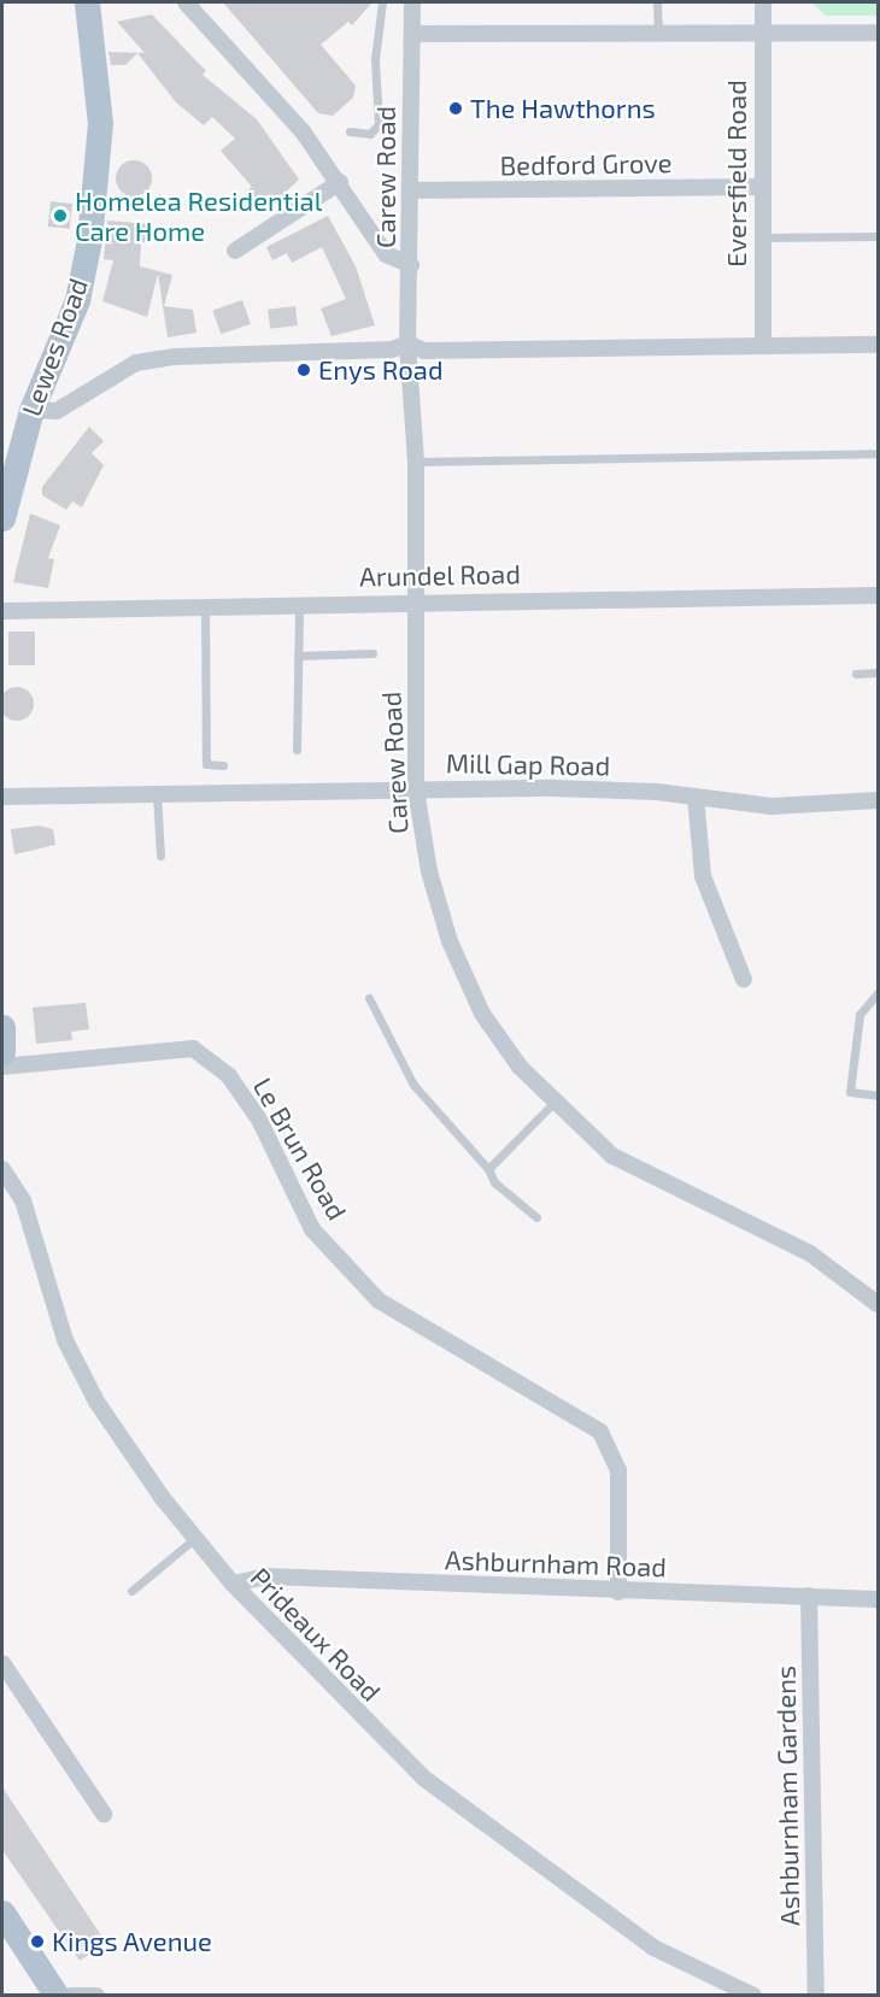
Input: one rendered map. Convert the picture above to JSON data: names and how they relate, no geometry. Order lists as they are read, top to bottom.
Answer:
{
  "streets": {
    "main road": ["Lewes Road"],
    "street": [
      "Bedford Grove",
      "Eversfield Road",
      "Carew Road",
      "Arundel Road",
      "Mill Gap Road",
      "Le Brun Road",
      "Ashburnham Road",
      "Prideaux Road",
      "Ashburnham Gardens"
    ]
  },
  "crossings": [
    ["Bedford Grove", "Eversfield Road"],
    ["Bedford Grove", "Carew Road"],
    ["Carew Road", "Arundel Road"],
    ["Carew Road", "Mill Gap Road"],
    ["Le Brun Road", "Ashburnham Road"],
    ["Ashburnham Road", "Prideaux Road"],
    ["Ashburnham Road", "Ashburnham Gardens"]
  ],
  "places": [
    "The Hawthorns",
    "Homelea Residential Care Home",
    "Enys Road",
    "Kings Avenue"
  ]
}
